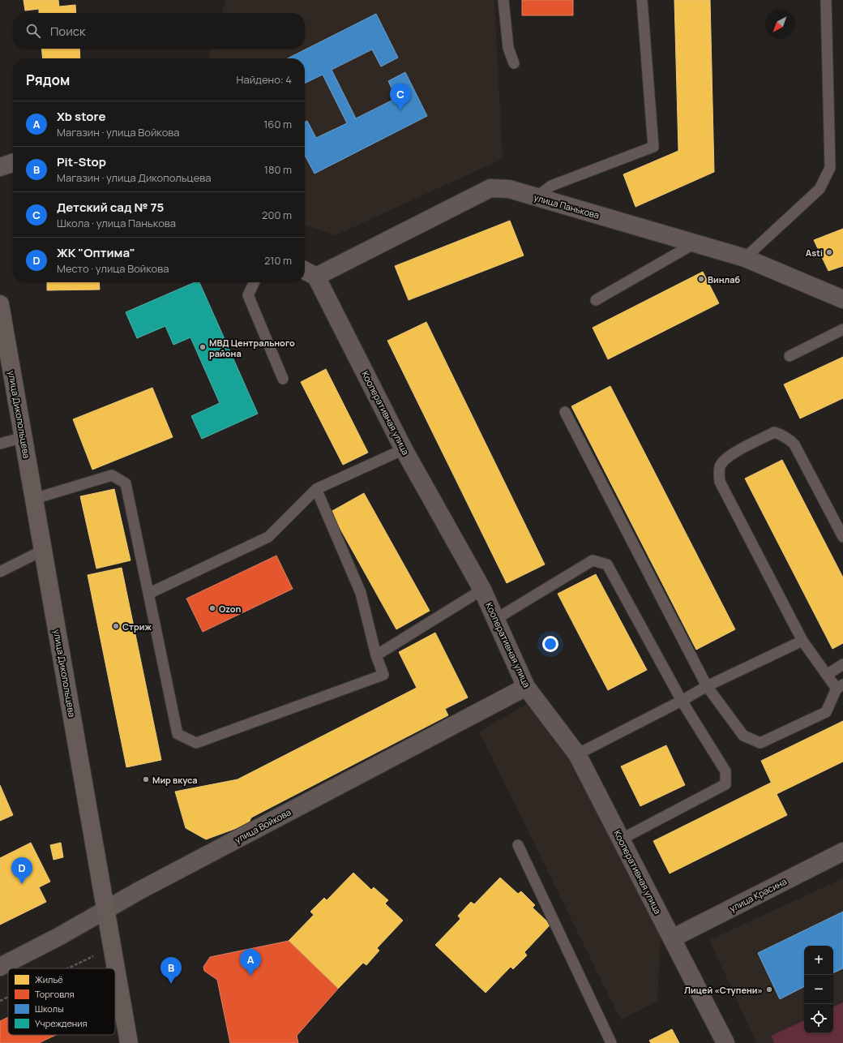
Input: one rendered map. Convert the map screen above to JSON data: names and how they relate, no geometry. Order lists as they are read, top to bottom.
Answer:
{
  "streets": {
    "main road": ["улица Дикопольцева"],
    "street": [
      "улица Панькова",
      "Кооперативная улица",
      "улица Войкова",
      "улица Красина"
    ]
  },
  "crossings": [
    ["улица Панькова", "Кооперативная улица"],
    ["Кооперативная улица", "улица Войкова"],
    ["Кооперативная улица", "улица Красина"],
    ["улица Дикопольцева", "улица Войкова"]
  ],
  "places": [
    "Asti",
    "Винлаб",
    "МВД Центрального района",
    "Ozon",
    "Стриж",
    "Мир вкуса",
    "Лицей «Ступени»"
  ],
  "legend": [
    "Жильё",
    "Торговля",
    "Школы",
    "Учреждения"
  ],
  "north": "bottom left",
  "page": {
    "search": "Поиск",
    "heading": ["Рядом", "Найдено: 4"],
    "pins": [
      "C",
      "D",
      "A",
      "B"
    ],
    "list": [
      {
        "mark": "A",
        "name": "Xb store",
        "note": "Магазин · улица Войкова",
        "value": "160 m"
      },
      {
        "mark": "B",
        "name": "Pit-Stop",
        "note": "Магазин · улица Дикопольцева",
        "value": "180 m"
      },
      {
        "mark": "C",
        "name": "Детский сад № 75",
        "note": "Школа · улица Панькова",
        "value": "200 m"
      },
      {
        "mark": "D",
        "name": "ЖК \"Оптима\"",
        "note": "Место · улица Войкова",
        "value": "210 m"
      }
    ],
    "map_buttons": ["+", "−"]
  }
}
